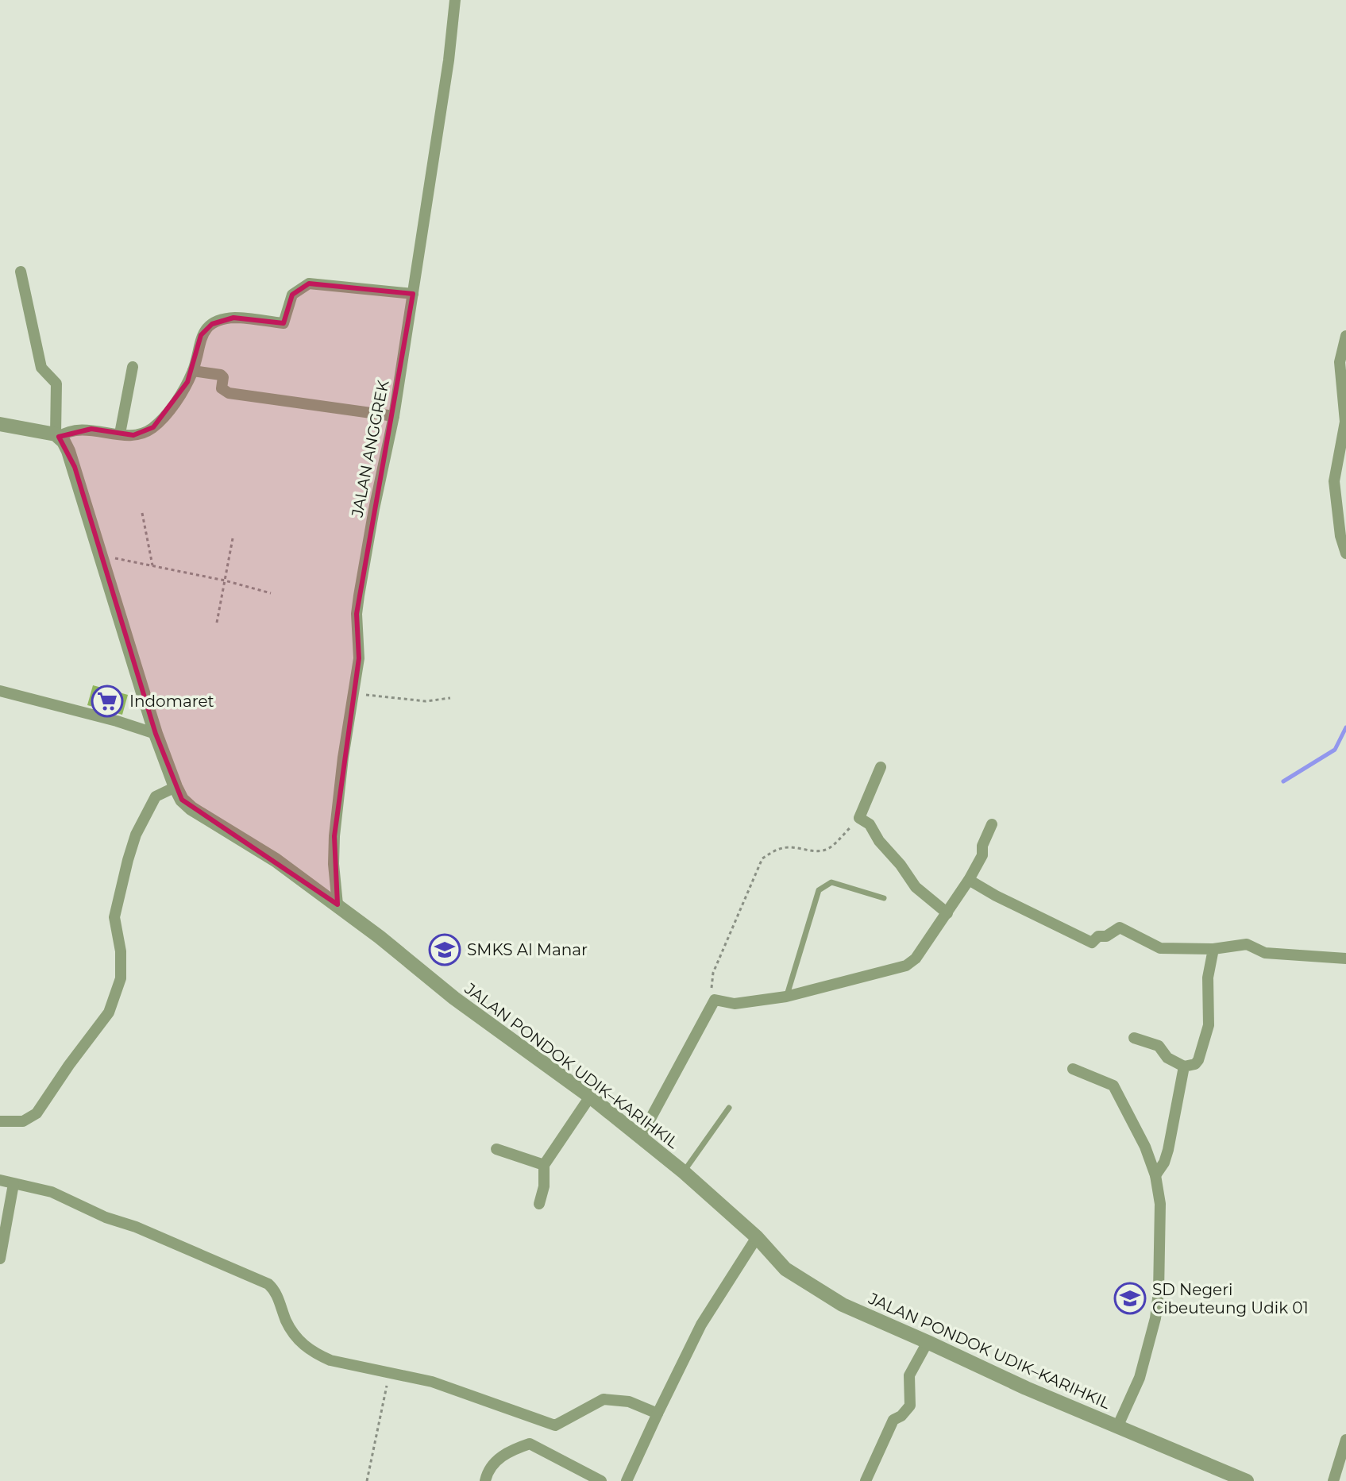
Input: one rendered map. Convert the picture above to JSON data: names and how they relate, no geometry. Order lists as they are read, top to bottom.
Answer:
{
  "streets": {
    "street": ["JALAN ANGGREK", "JALAN PONDOK UDIK–KARIHKIL"]
  },
  "crossings": [
    ["JALAN ANGGREK", "JALAN PONDOK UDIK–KARIHKIL"]
  ],
  "places": {
    "supermarket": ["Indomaret"],
    "school or university": ["SMKS Al Manar", "SD Negeri Cibeuteung Udik 01"]
  }
}
